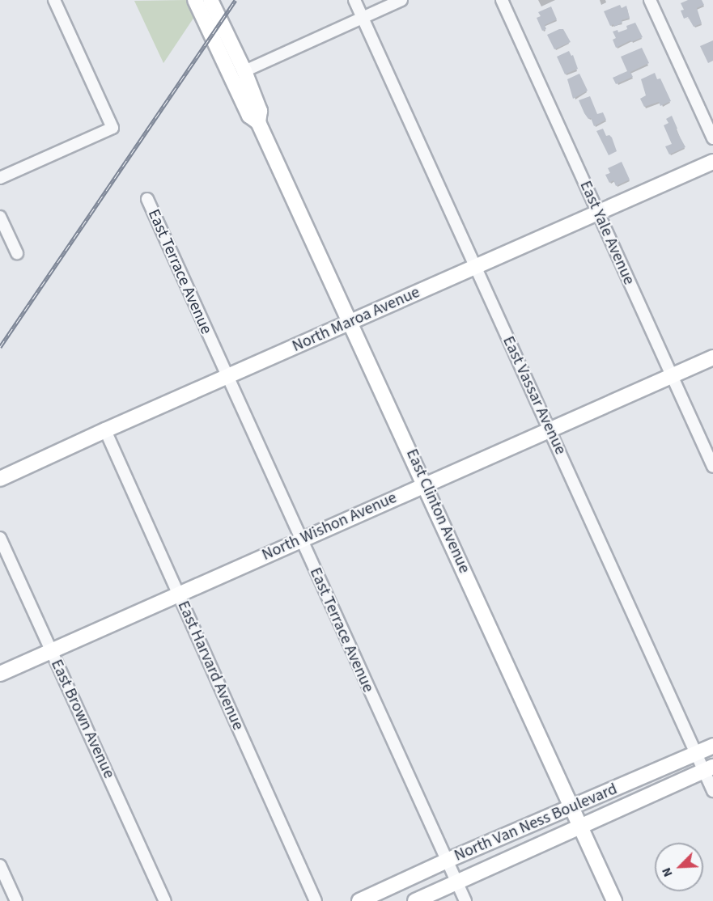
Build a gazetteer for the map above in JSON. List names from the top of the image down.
{
  "streets": {
    "main road": [
      "North Maroa Avenue",
      "East Clinton Avenue",
      "North Wishon Avenue",
      "North Van Ness Boulevard"
    ],
    "street": [
      "East Yale Avenue",
      "East Terrace Avenue",
      "East Vassar Avenue",
      "East Harvard Avenue",
      "East Brown Avenue"
    ]
  },
  "crossings": [
    ["East Yale Avenue", "North Maroa Avenue"],
    ["East Yale Avenue", "North Wishon Avenue"],
    ["East Terrace Avenue", "North Maroa Avenue"],
    ["East Terrace Avenue", "North Wishon Avenue"],
    ["East Terrace Avenue", "North Van Ness Boulevard"],
    ["North Maroa Avenue", "East Vassar Avenue"],
    ["North Maroa Avenue", "East Clinton Avenue"],
    ["North Maroa Avenue", "East Harvard Avenue"],
    ["East Vassar Avenue", "North Wishon Avenue"],
    ["East Vassar Avenue", "North Van Ness Boulevard"],
    ["East Clinton Avenue", "North Wishon Avenue"],
    ["East Clinton Avenue", "North Van Ness Boulevard"],
    ["North Wishon Avenue", "East Harvard Avenue"],
    ["North Wishon Avenue", "East Brown Avenue"]
  ],
  "north": "bottom left"
}
